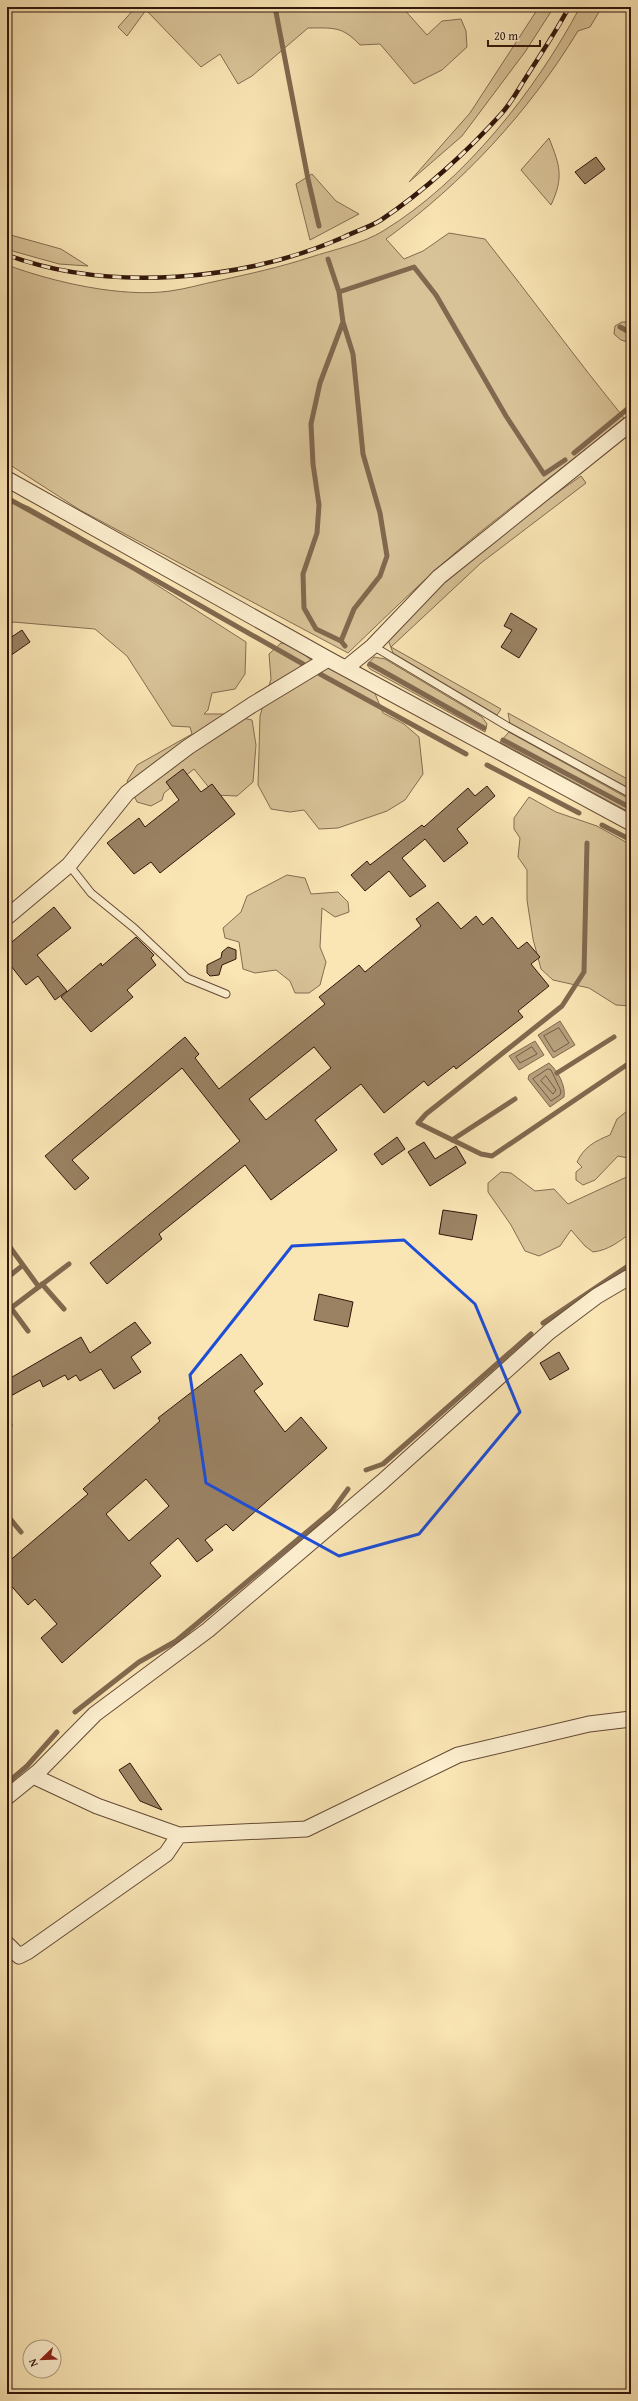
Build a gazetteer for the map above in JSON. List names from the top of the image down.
{
  "scale_bar": "20 m",
  "north": "bottom left"
}
